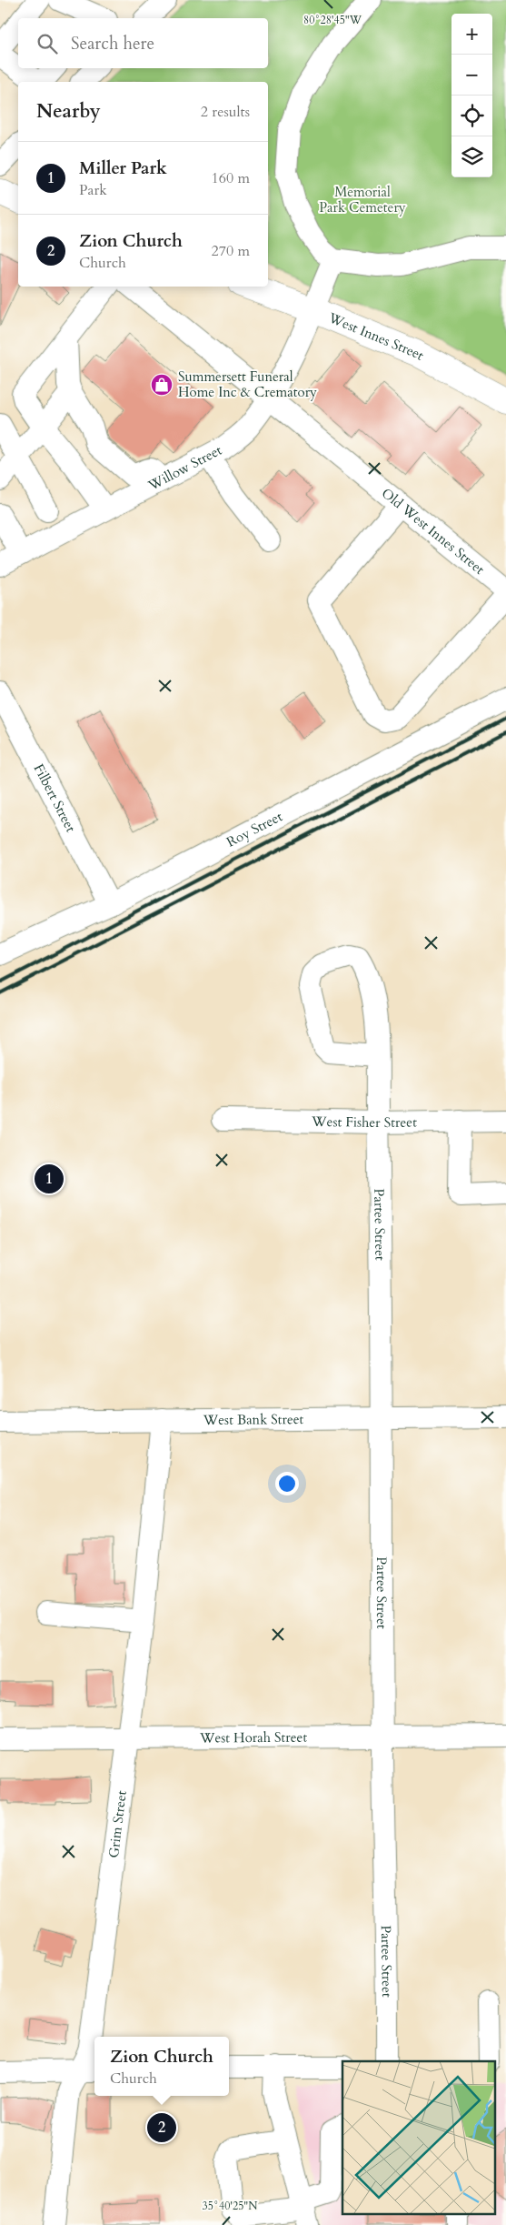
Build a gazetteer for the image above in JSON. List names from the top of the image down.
{
  "streets": {
    "main road": ["West Innes Street"],
    "street": [
      "Willow Street",
      "Old West Innes Street",
      "Filbert Street",
      "Roy Street",
      "West Fisher Street",
      "Partee Street",
      "West Bank Street",
      "West Horah Street",
      "Grim Street"
    ]
  },
  "crossings": [
    ["West Innes Street", "Willow Street"],
    ["Willow Street", "Old West Innes Street"],
    ["Filbert Street", "Roy Street"],
    ["West Fisher Street", "Partee Street"],
    ["Partee Street", "West Bank Street"],
    ["Partee Street", "West Horah Street"],
    ["West Bank Street", "Grim Street"],
    ["West Horah Street", "Grim Street"]
  ],
  "parks": ["Memorial Park Cemetery"],
  "places": {
    "shop": ["Summersett Funeral Home Inc & Crematory"]
  },
  "page": {
    "map_buttons": ["+", "−"],
    "search": "Search here",
    "heading": ["Nearby", "2 results"],
    "list": [
      {
        "mark": "1",
        "name": "Miller Park",
        "note": "Park",
        "value": "160 m"
      },
      {
        "mark": "2",
        "name": "Zion Church",
        "note": "Church",
        "value": "270 m"
      }
    ],
    "pins": ["1", "2"],
    "popup": ["Zion Church", "Church"]
  },
  "coordinates": ["80°28'45\"W", "35°40'25\"N"]
}
